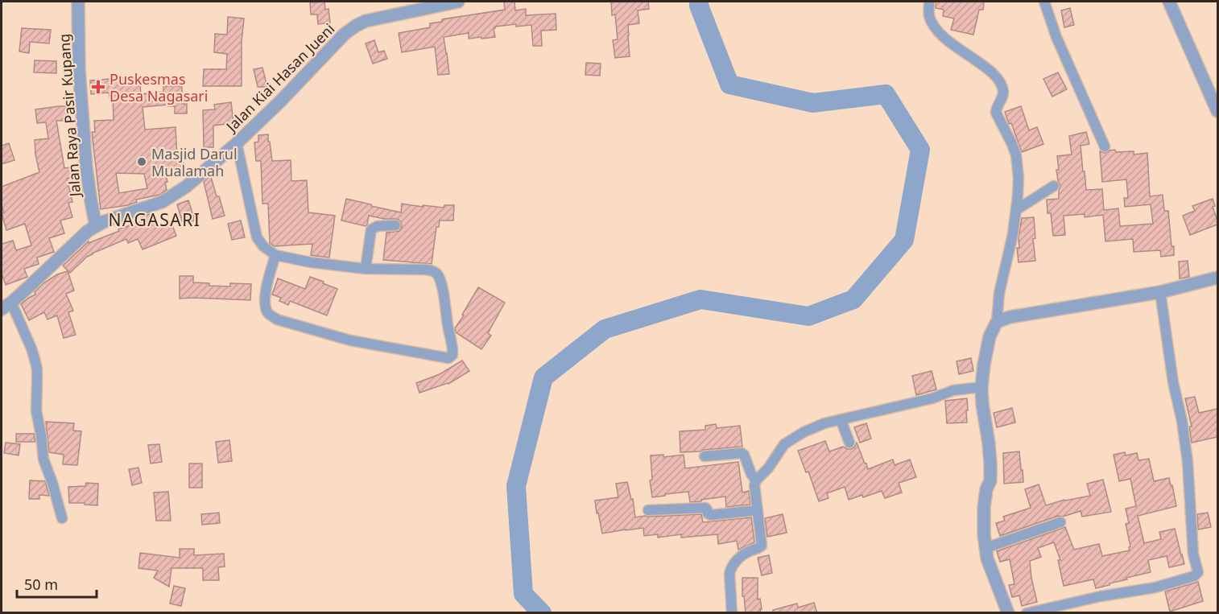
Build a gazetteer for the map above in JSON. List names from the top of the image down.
{
  "streets": {
    "street": ["Jalan Kiai Hasan Jueni", "Jalan Raya Pasir Kupang"]
  },
  "crossings": [
    ["Jalan Kiai Hasan Jueni", "Jalan Raya Pasir Kupang"]
  ],
  "districts": ["NAGASARI"],
  "places": {
    "health": ["Puskesmas Desa Nagasari"],
    "other": ["Masjid Darul Mualamah"]
  },
  "scale_bar": "50 m"
}
